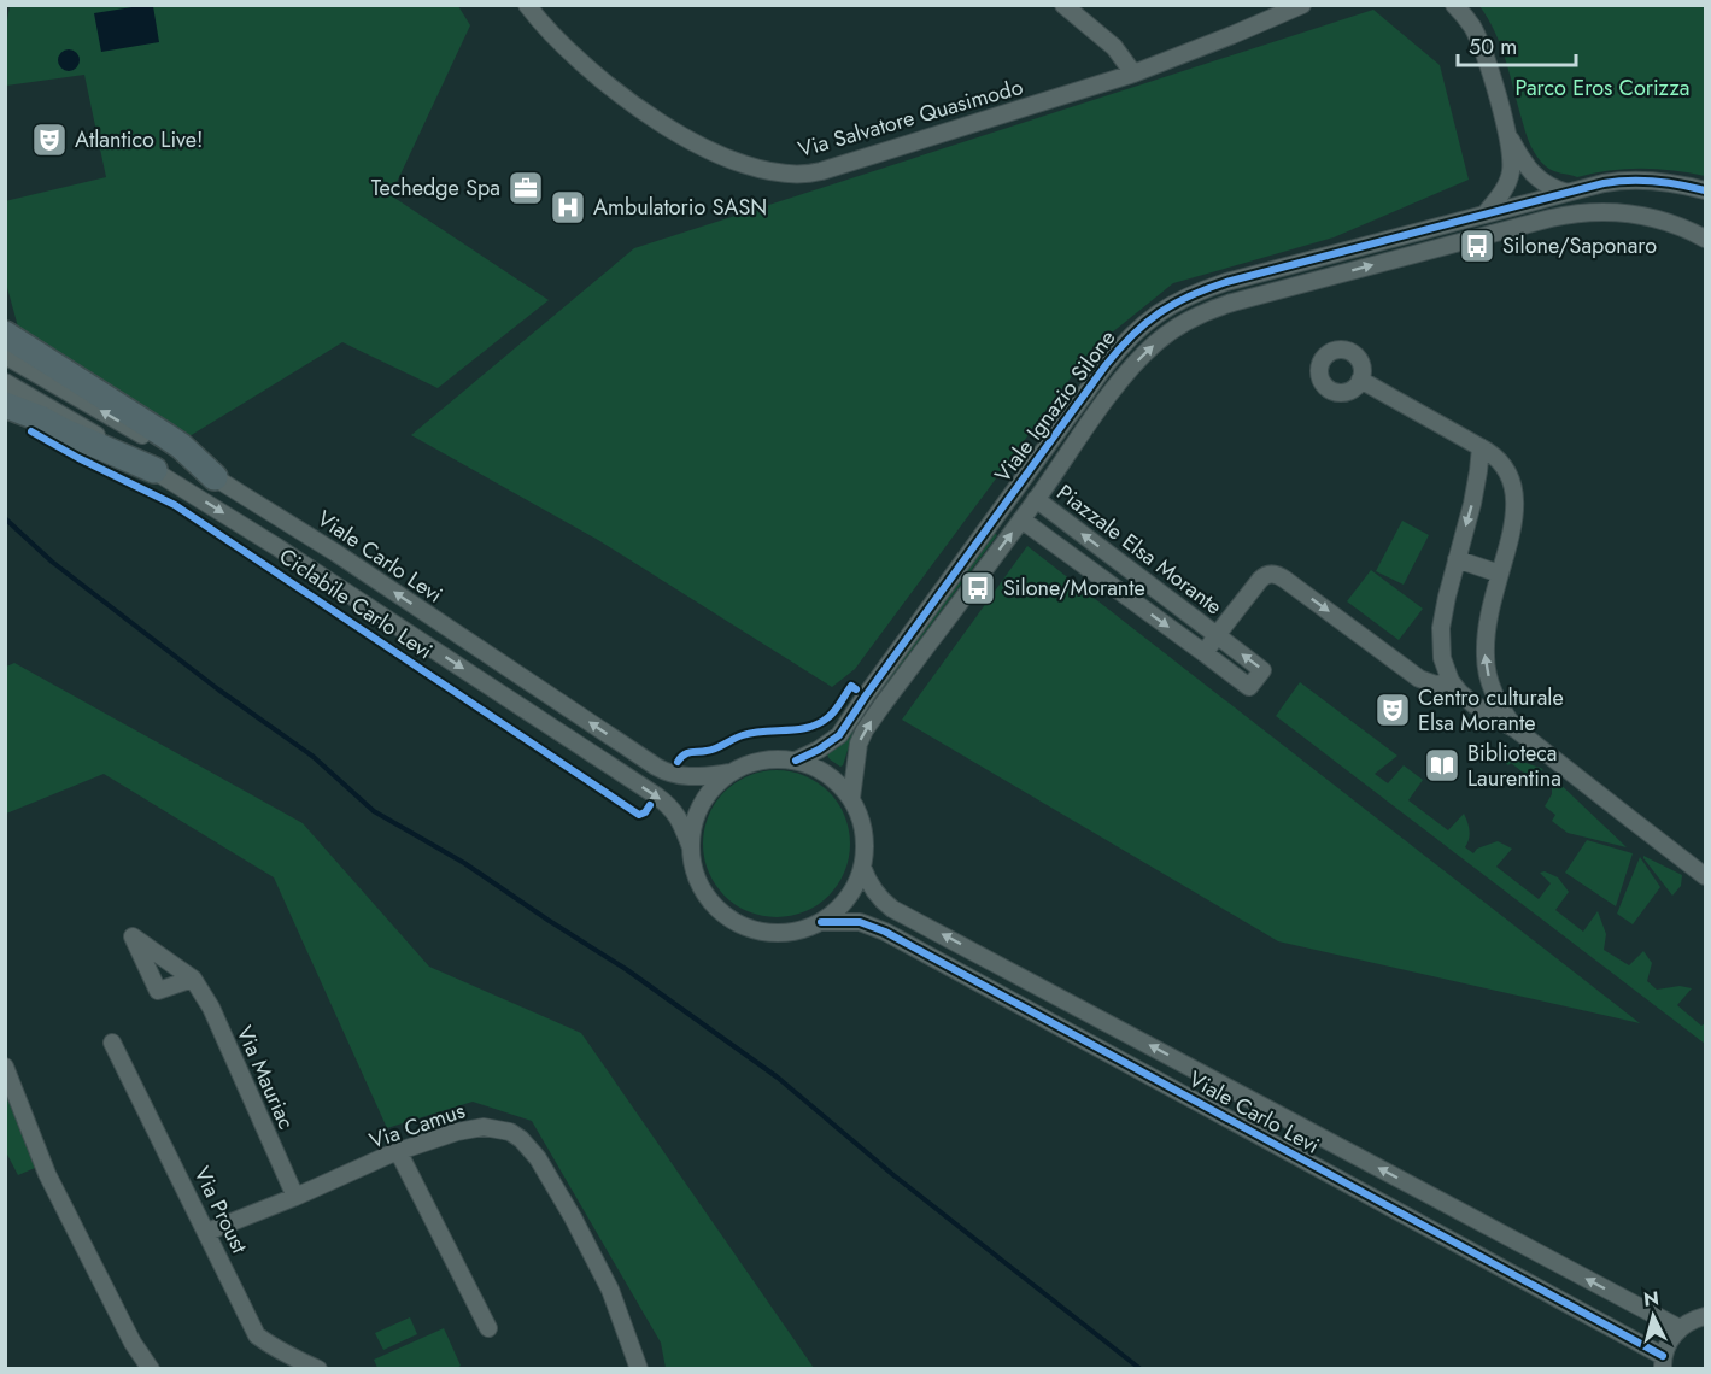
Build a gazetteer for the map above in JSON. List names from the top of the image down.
{
  "streets": {
    "street": [
      "Via Salvatore Quasimodo",
      "Viale Ignazio Silone",
      "Piazzale Elsa Morante",
      "Viale Carlo Levi",
      "Via Mauriac",
      "Via Camus",
      "Via Proust"
    ],
    "cycle path": ["Ciclabile Carlo Levi"]
  },
  "crossings": [
    ["Viale Ignazio Silone", "Piazzale Elsa Morante"],
    ["Viale Ignazio Silone", "Viale Carlo Levi"],
    ["Via Mauriac", "Via Camus"],
    ["Via Camus", "Via Proust"]
  ],
  "parks": ["Parco Eros Corizza"],
  "places": {
    "theatre": ["Atlantico Live!", "Centro culturale Elsa Morante"],
    "office": ["Techedge Spa"],
    "hospital": ["Ambulatorio SASN"],
    "bus stop": ["Silone/Saponaro", "Silone/Morante"],
    "library": ["Biblioteca Laurentina"]
  },
  "scale_bar": "50 m",
  "north": "top"
}
